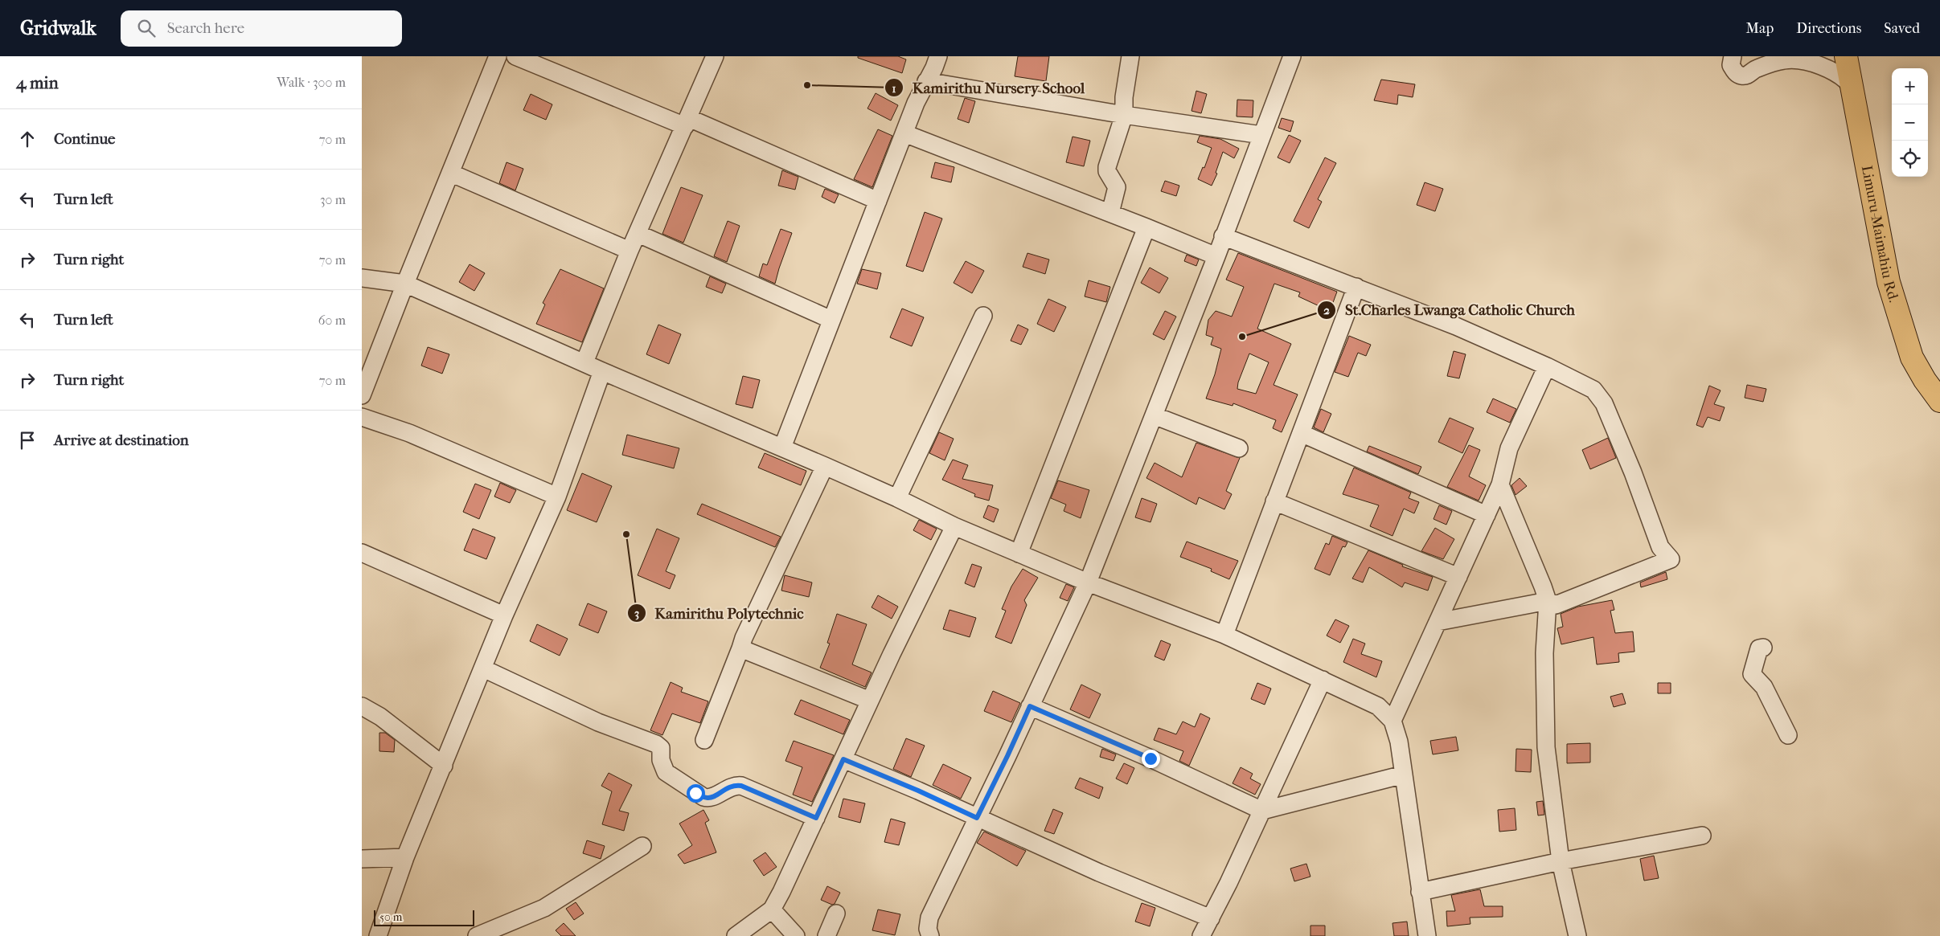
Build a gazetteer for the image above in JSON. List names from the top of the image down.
{
  "streets": {
    "highway": ["Limuru-Maimahiu Rd."]
  },
  "places": ["Kamirithu Nursery School", "St.Charles Lwanga Catholic Church", "Kamirithu Polytechnic"],
  "scale_bar": "50 m",
  "page": {
    "header": "Gridwalk",
    "search": "Search here",
    "nav": ["Map", "Directions", "Saved"],
    "heading": ["4 min", "Walk · 300 m"],
    "map_buttons": ["+", "−"],
    "list": [
      ["Continue", "70 m"],
      ["Turn left", "30 m"],
      ["Turn right", "70 m"],
      ["Turn left", "60 m"],
      ["Turn right", "70 m"],
      "Arrive at destination"
    ],
    "scale": "50 m"
  }
}
